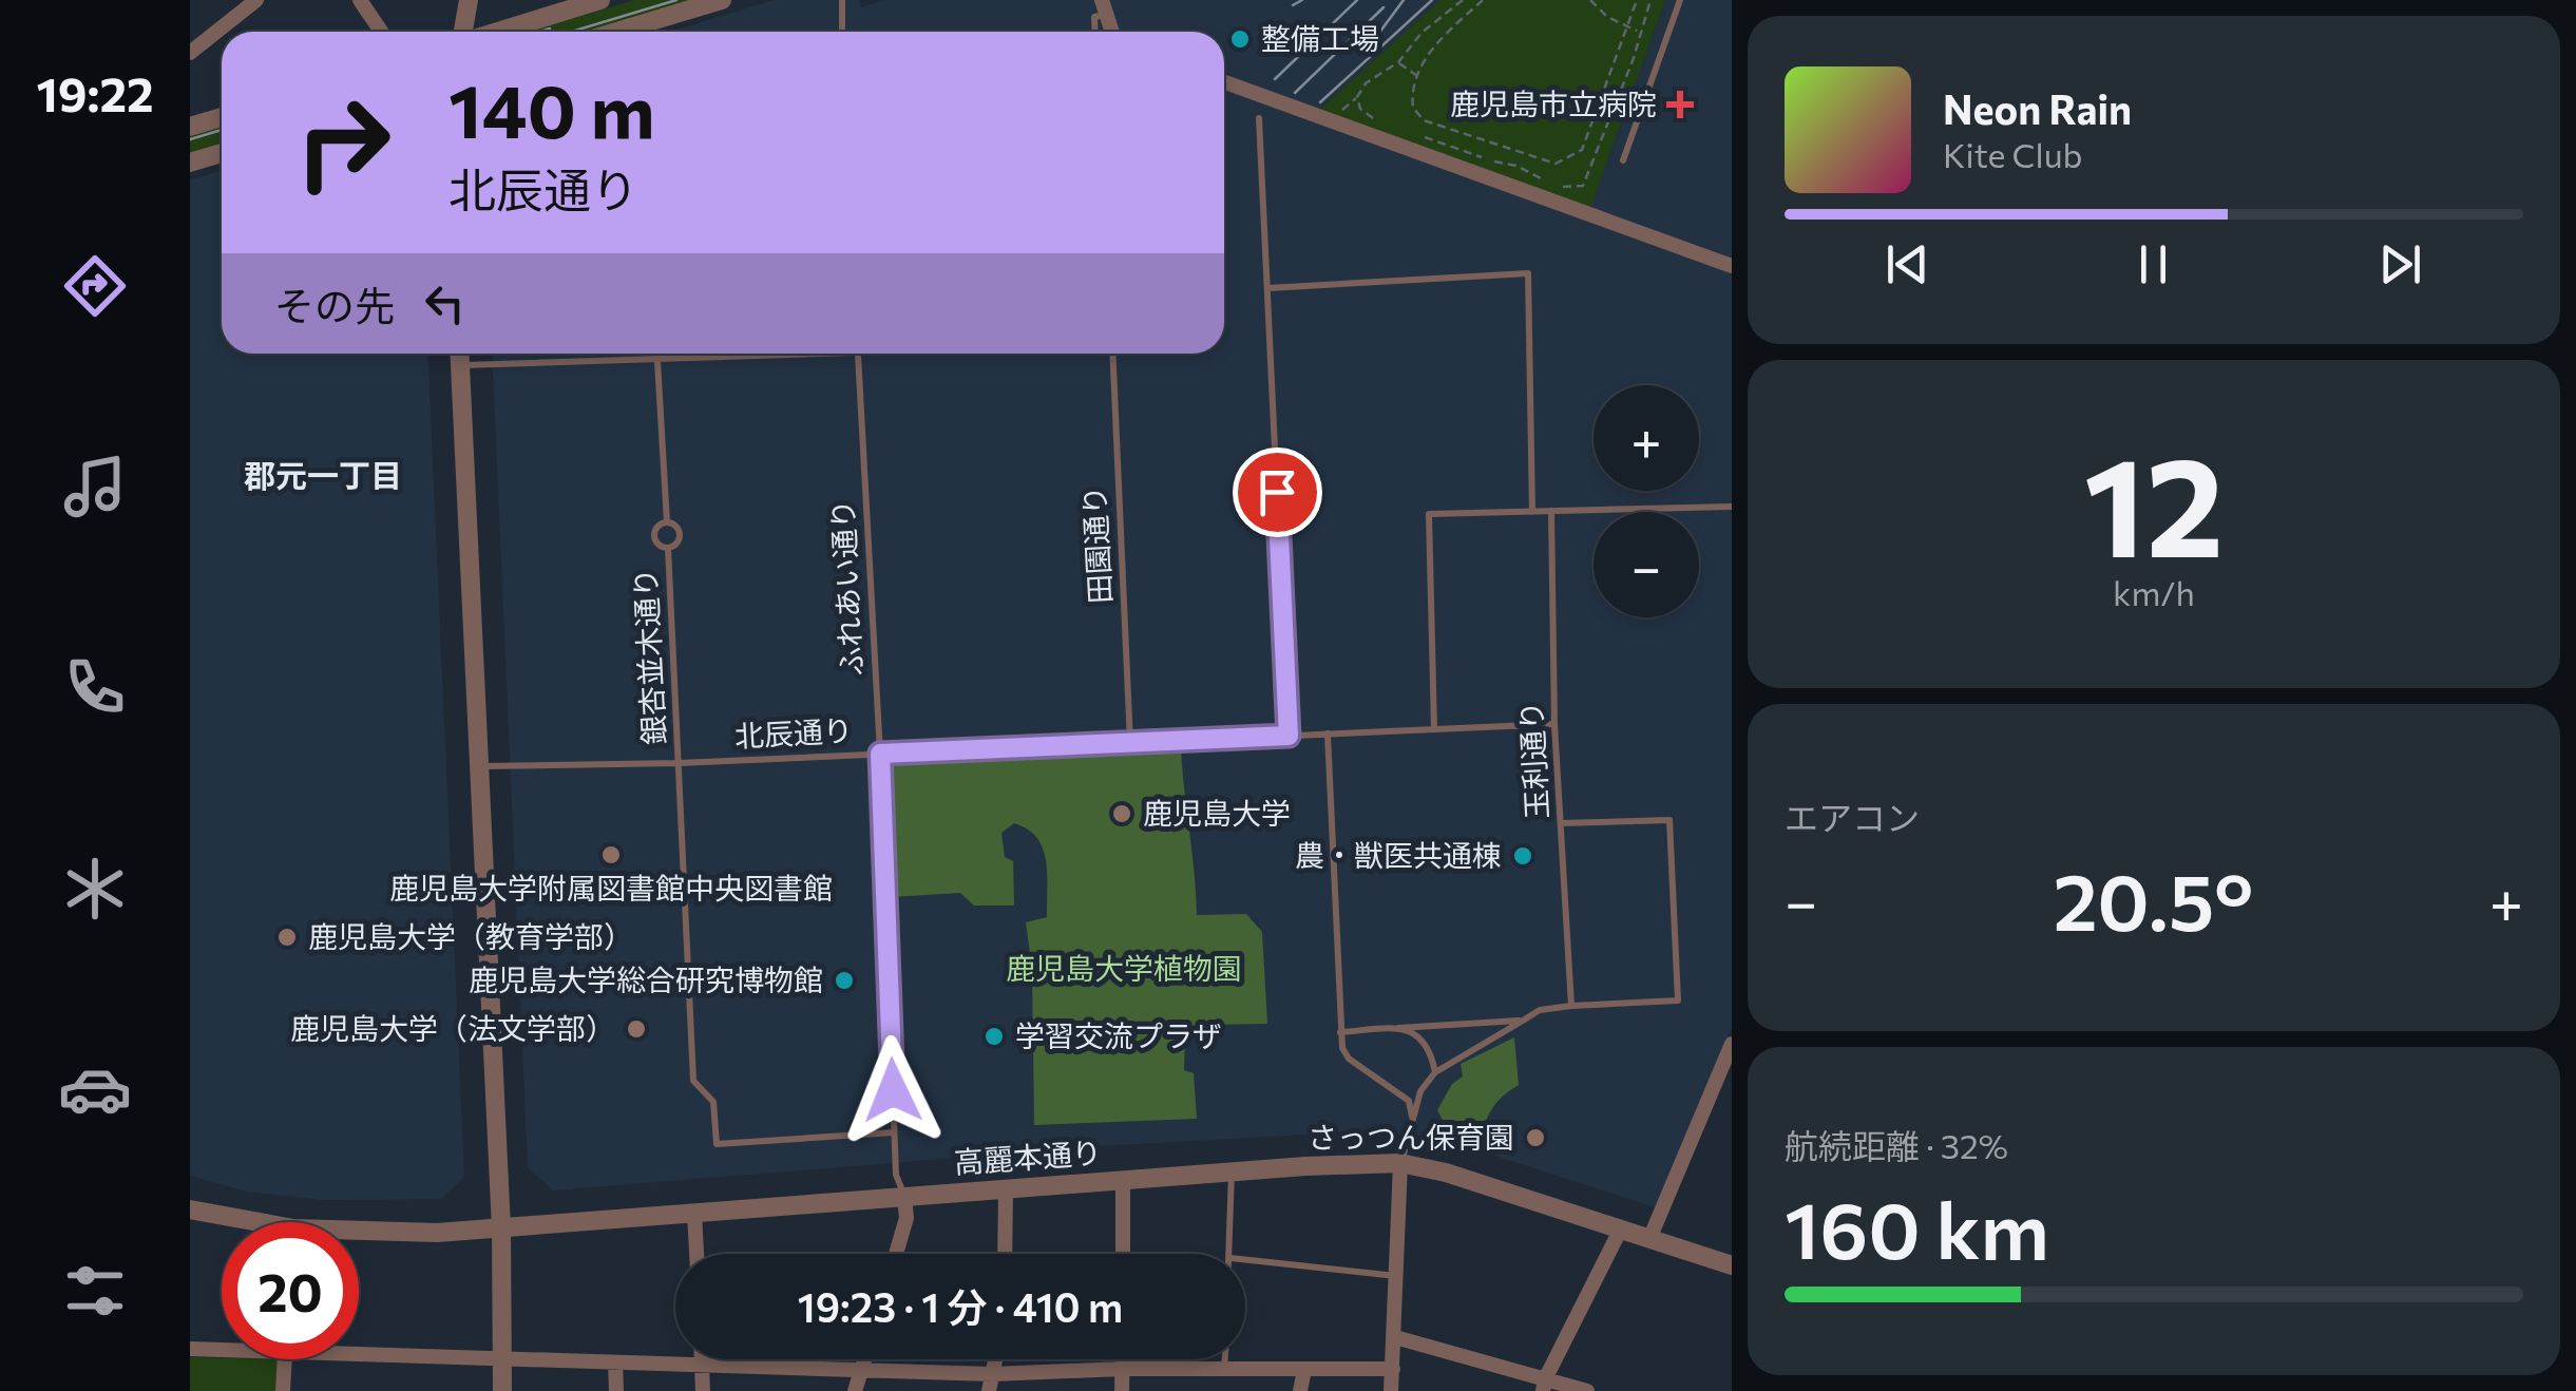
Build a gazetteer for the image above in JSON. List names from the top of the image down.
{
  "streets": {
    "street": ["高麗本通り"],
    "lane": [
      "田園通り",
      "ふれあい通り",
      "銀杏並木通り",
      "北辰通り",
      "玉利通り"
    ]
  },
  "crossings": [
    ["田園通り", "北辰通り"],
    ["ふれあい通り", "銀杏並木通り"],
    ["ふれあい通り", "北辰通り"],
    ["ふれあい通り", "高麗本通り"],
    ["銀杏並木通り", "北辰通り"],
    ["北辰通り", "玉利通り"]
  ],
  "districts": ["郡元一丁目"],
  "parks": ["鹿児島大学植物園"],
  "places": {
    "other": [
      "整備工場",
      "鹿児島大学",
      "鹿児島大学附属図書館中央図書館",
      "農・獣医共通棟",
      "鹿児島大学（教育学部）",
      "鹿児島大学総合研究博物館",
      "鹿児島大学（法文学部）",
      "学習交流プラザ",
      "さっつん保育園"
    ],
    "health": ["鹿児島市立病院"]
  },
  "page": {
    "tabs": "19:22",
    "turn": ["140 m", "北辰通り"],
    "song": ["Neon Rain", "Kite Club"],
    "then": "その先",
    "tile": [
      ["12", "km/h"],
      "エアコン",
      ["航続距離 · 32%", "160 km"]
    ],
    "map_buttons": ["+", "−"],
    "heat": ["−", "20.5°", "+"],
    "limit": "20",
    "trip": "19:23 · 1 分 · 410 m"
  }
}
